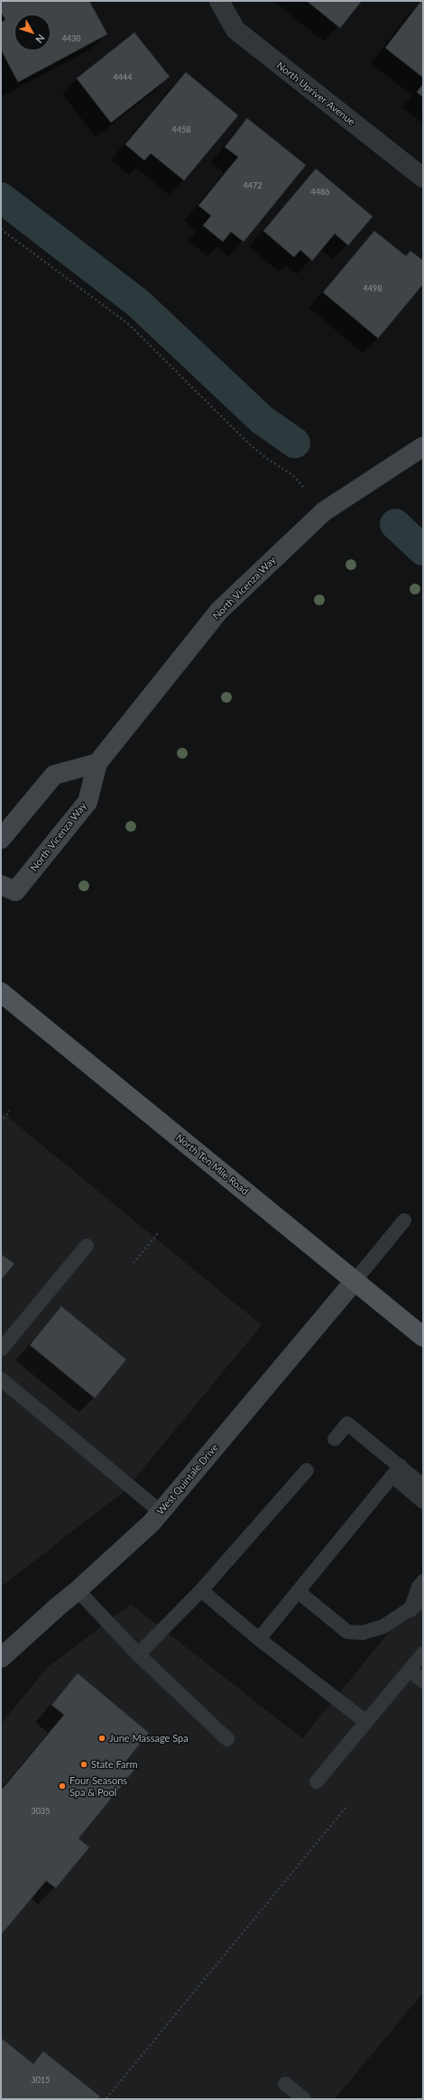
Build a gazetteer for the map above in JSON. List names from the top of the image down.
{
  "streets": {
    "main road": ["North Ten Mile Road"],
    "street": ["North Upriver Avenue", "North Vicenza Way", "West Quintale Drive"]
  },
  "crossings": [
    ["North Ten Mile Road", "West Quintale Drive"]
  ],
  "places": ["June Massage Spa", "State Farm", "Four Seasons Spa & Pool"],
  "house_numbers": [
    "4430",
    "4444",
    "4458",
    "4472",
    "4486",
    "4498",
    "3035",
    "3015"
  ],
  "north": "bottom right"
}
